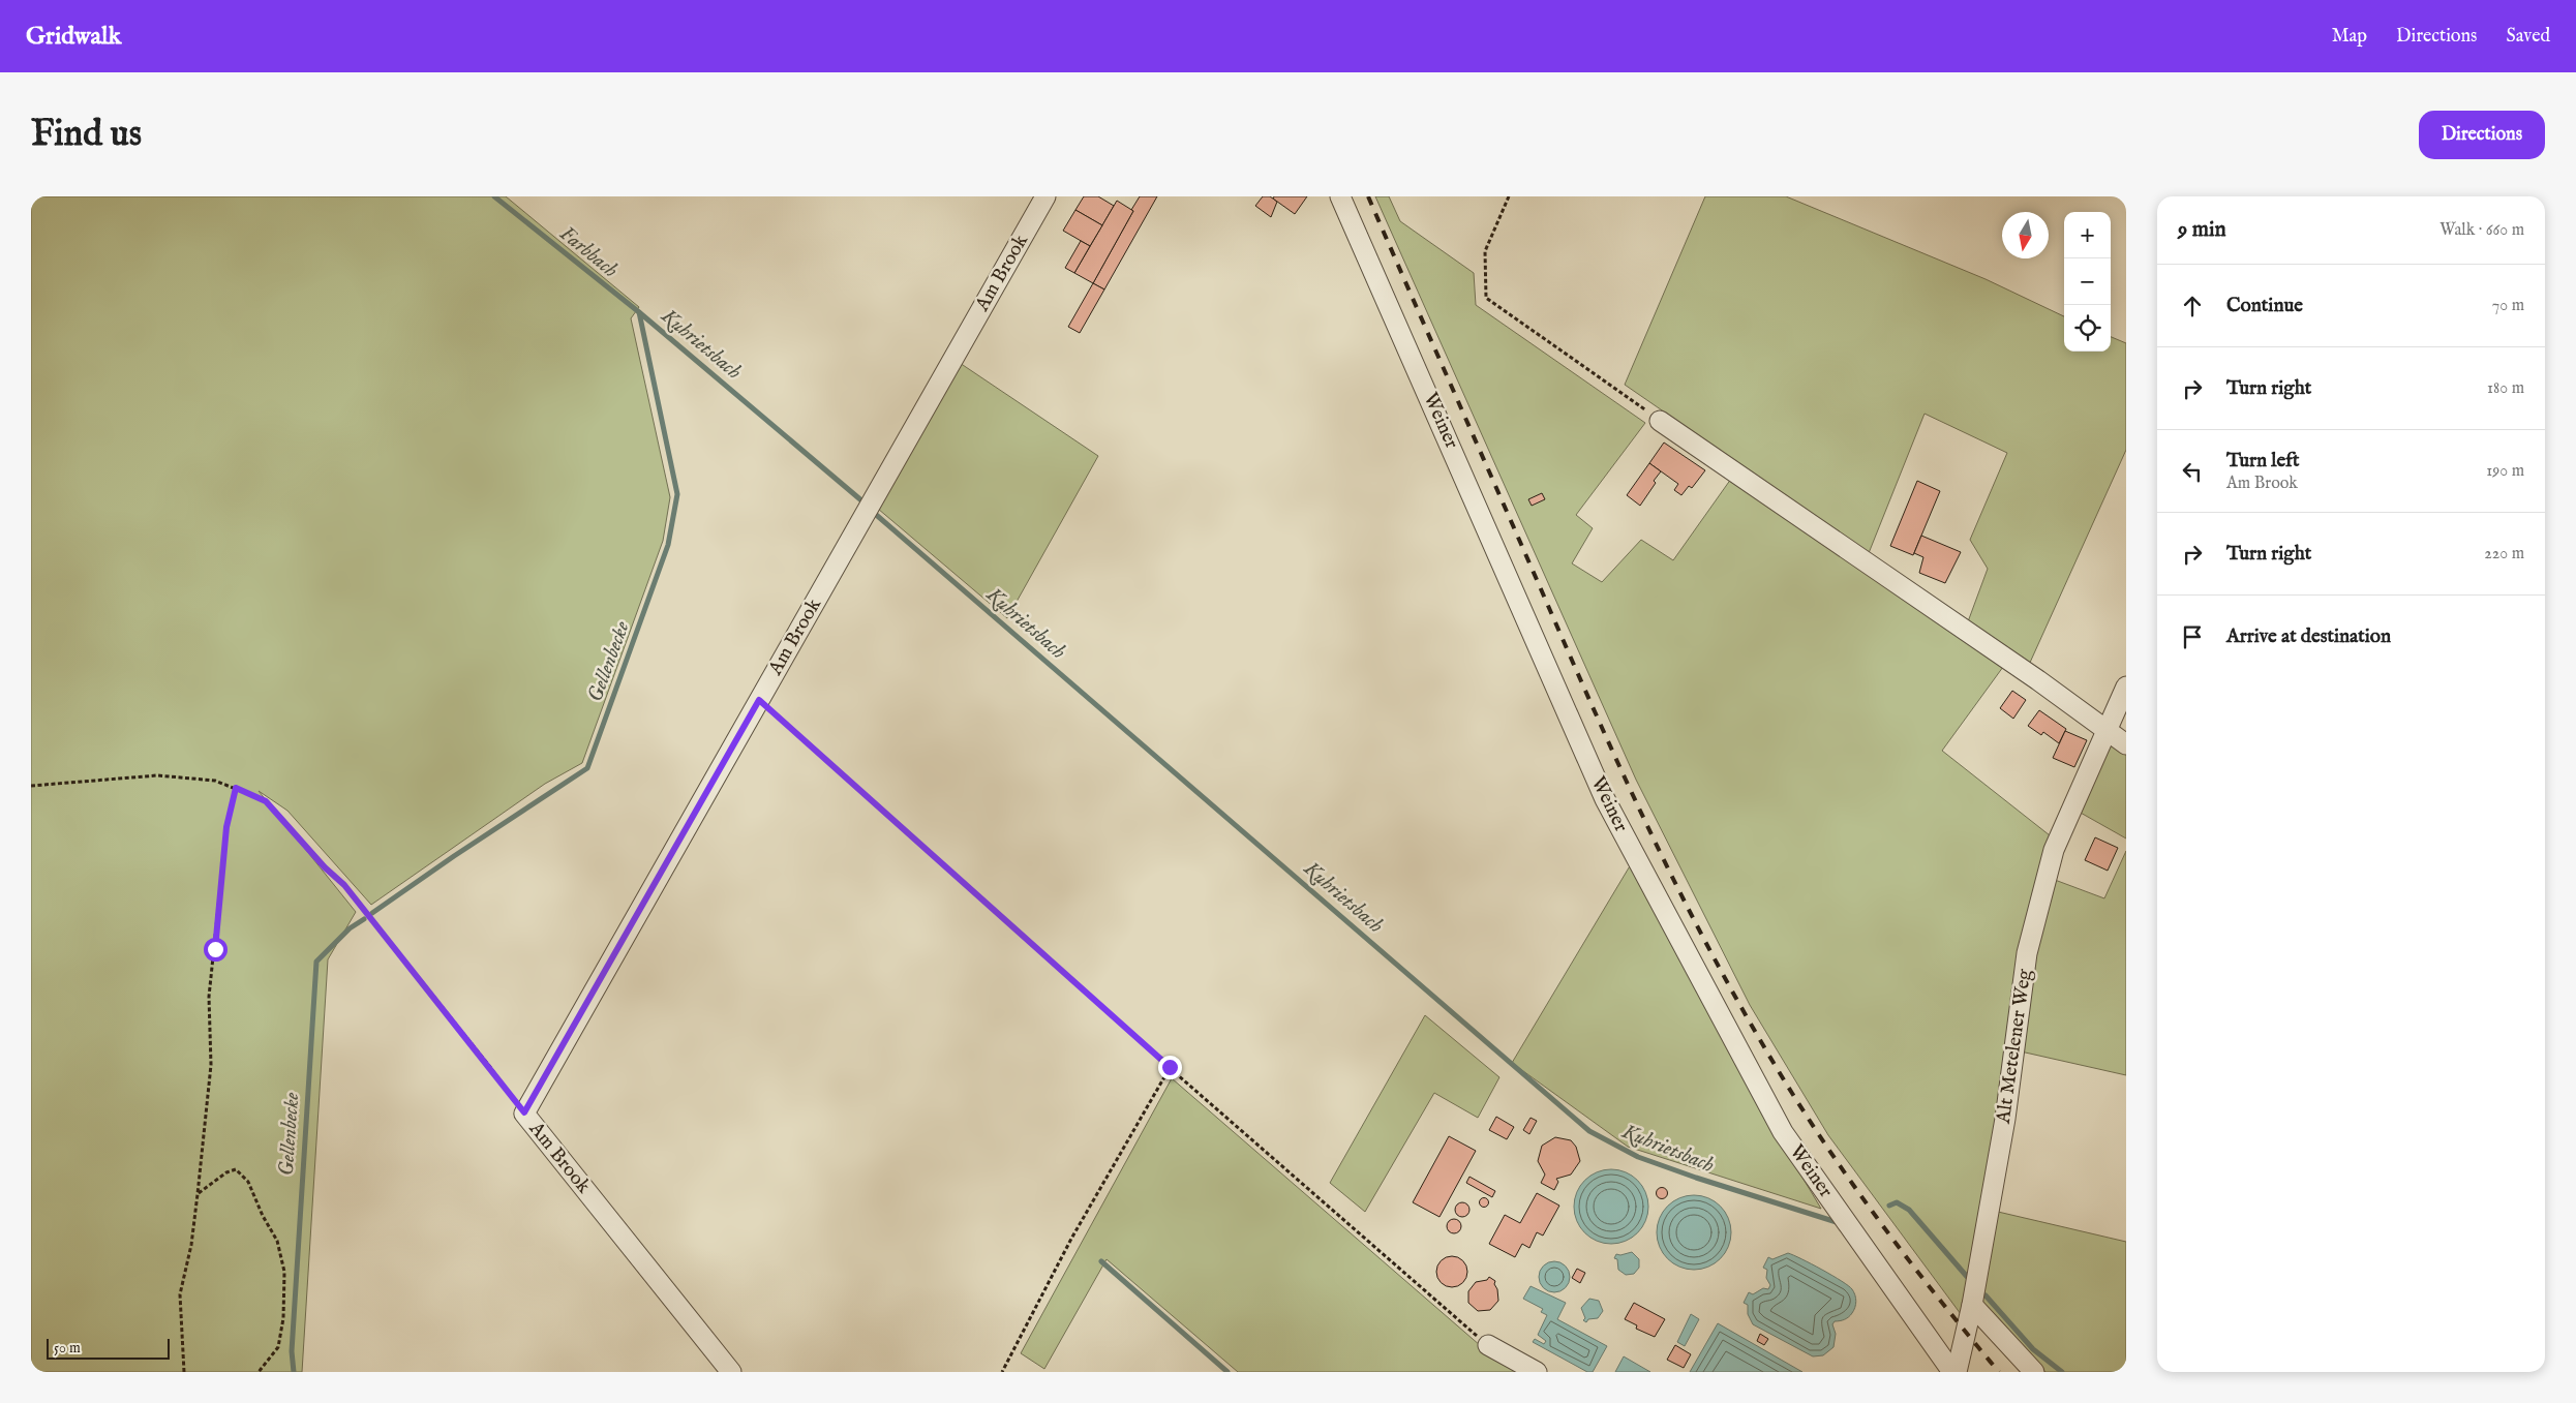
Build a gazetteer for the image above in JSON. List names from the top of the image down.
{
  "streets": {
    "street": ["Am Brook", "Weiner", "Alt Metelener Weg"]
  },
  "water": ["Farbbach", "Kuhrietsbach", "Gellenbecke"],
  "scale_bar": "50 m",
  "north": "bottom",
  "page": {
    "header": "Gridwalk",
    "nav": ["Map", "Directions", "Saved"],
    "buttons": "Directions",
    "title": "Find us",
    "heading": ["9 min", "Walk · 660 m"],
    "map_buttons": ["+", "−"],
    "list": [
      ["Continue", "70 m"],
      ["Turn right", "180 m"],
      ["Turn left", "Am Brook", "190 m"],
      ["Turn right", "220 m"],
      "Arrive at destination"
    ],
    "scale": "50 m"
  }
}
